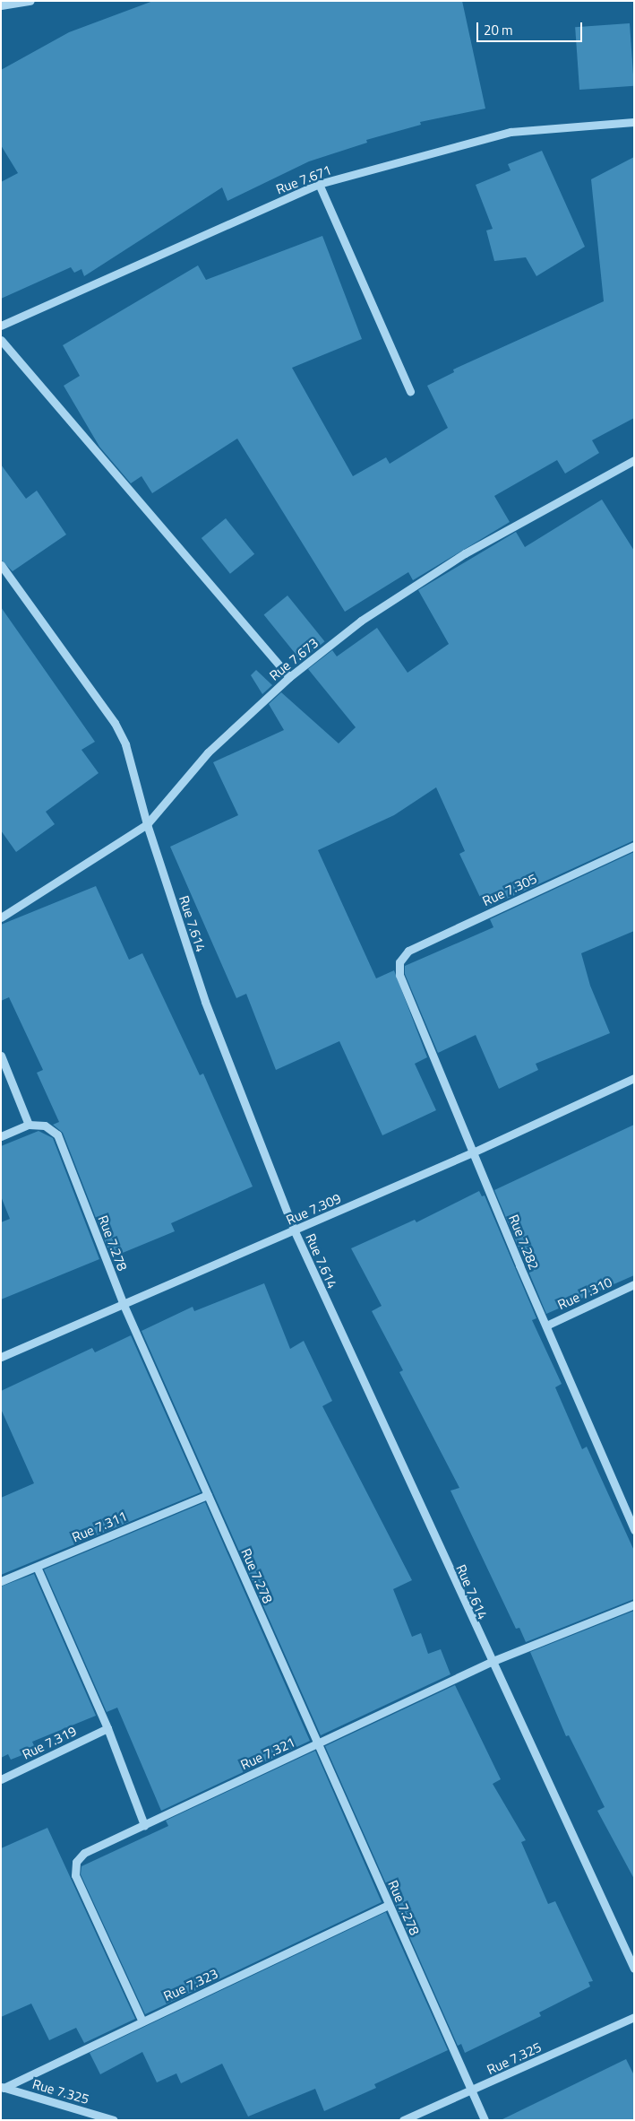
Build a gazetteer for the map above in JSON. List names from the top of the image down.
{
  "streets": {
    "street": [
      "Rue 7.671",
      "Rue 7.673",
      "Rue 7.305",
      "Rue 7.614",
      "Rue 7.309",
      "Rue 7.282",
      "Rue 7.278",
      "Rue 7.310",
      "Rue 7.311",
      "Rue 7.319",
      "Rue 7.321",
      "Rue 7.323",
      "Rue 7.325"
    ]
  },
  "crossings": [
    ["Rue 7.673", "Rue 7.614"],
    ["Rue 7.305", "Rue 7.282"],
    ["Rue 7.614", "Rue 7.309"],
    ["Rue 7.614", "Rue 7.321"],
    ["Rue 7.309", "Rue 7.282"],
    ["Rue 7.309", "Rue 7.278"],
    ["Rue 7.282", "Rue 7.310"],
    ["Rue 7.278", "Rue 7.311"],
    ["Rue 7.278", "Rue 7.321"],
    ["Rue 7.278", "Rue 7.323"],
    ["Rue 7.278", "Rue 7.325"],
    ["Rue 7.321", "Rue 7.323"],
    ["Rue 7.323", "Rue 7.325"]
  ],
  "scale_bar": "20 m"
}
